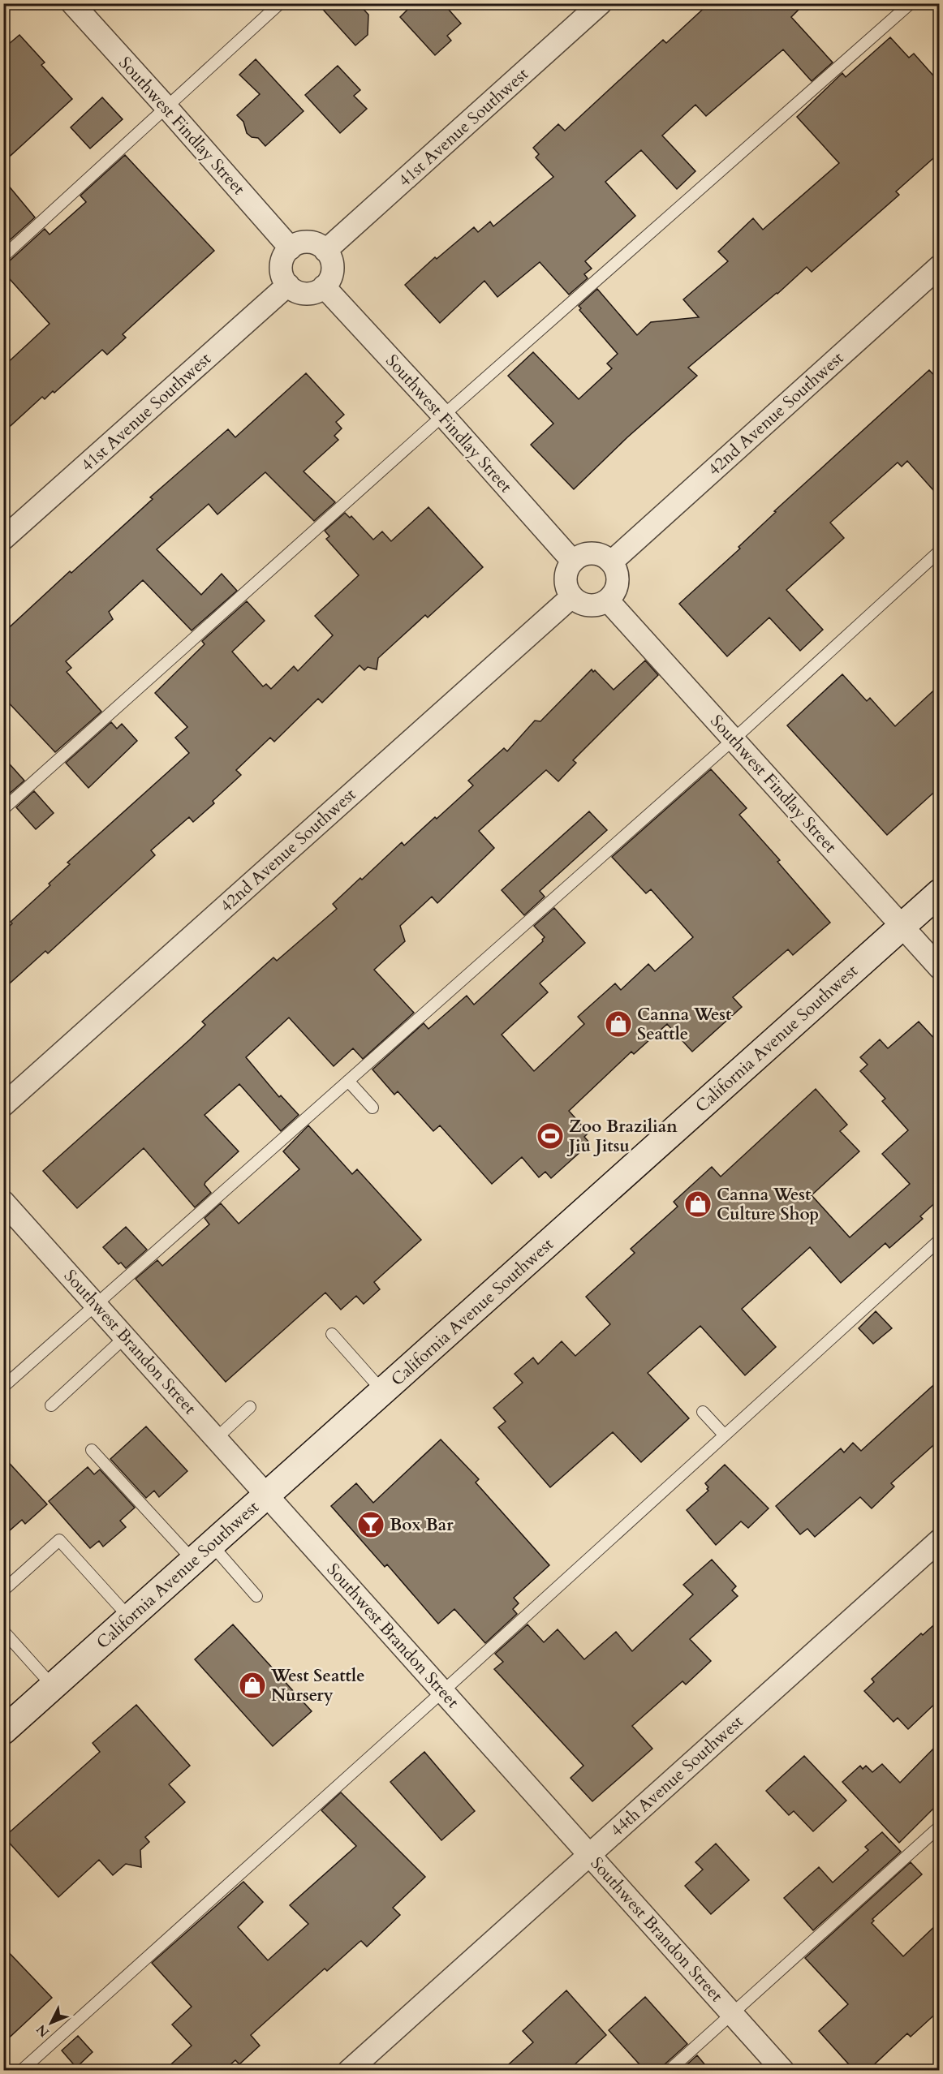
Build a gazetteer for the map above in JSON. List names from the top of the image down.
{
  "streets": {
    "main road": ["California Avenue Southwest"],
    "street": [
      "Southwest Findlay Street",
      "41st Avenue Southwest",
      "42nd Avenue Southwest",
      "Southwest Brandon Street",
      "44th Avenue Southwest"
    ]
  },
  "crossings": [
    ["Southwest Findlay Street", "41st Avenue Southwest"],
    ["Southwest Findlay Street", "42nd Avenue Southwest"],
    ["Southwest Findlay Street", "California Avenue Southwest"],
    ["California Avenue Southwest", "Southwest Brandon Street"],
    ["Southwest Brandon Street", "44th Avenue Southwest"]
  ],
  "places": {
    "shop": ["Canna West Seattle", "Canna West Culture Shop", "West Seattle Nursery"],
    "sports": ["Zoo Brazilian Jiu Jitsu"],
    "bar": ["Box Bar"]
  },
  "north": "bottom left"
}
